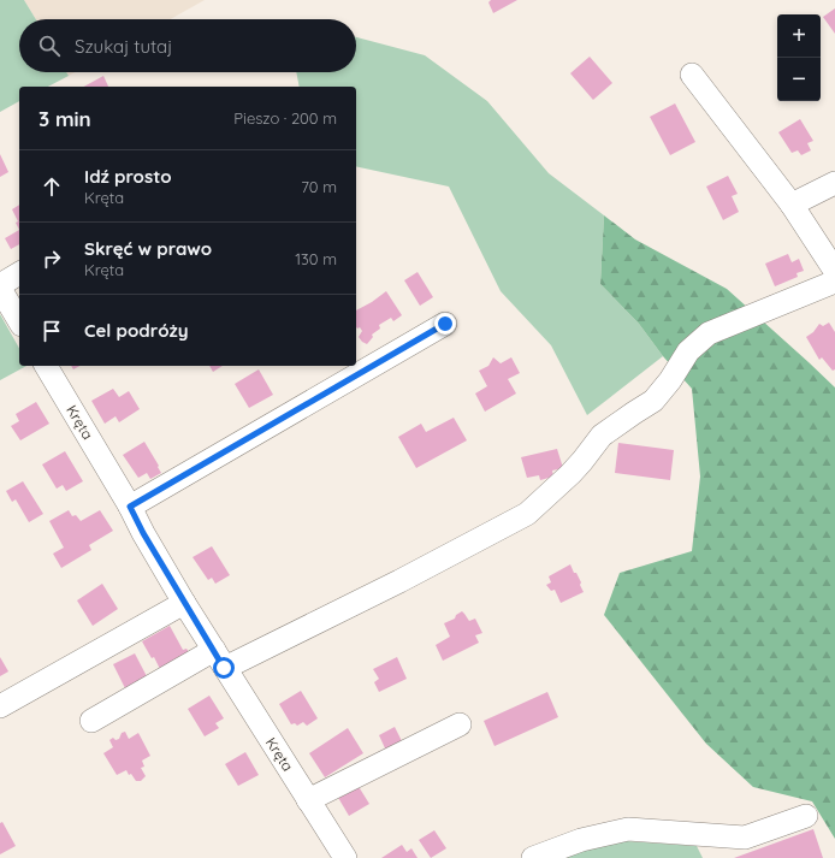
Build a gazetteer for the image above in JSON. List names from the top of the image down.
{
  "streets": {
    "street": ["Kręta"]
  },
  "page": {
    "map_buttons": ["+", "−"],
    "search": "Szukaj tutaj",
    "heading": ["3 min", "Pieszo · 200 m"],
    "list": [
      ["Idź prosto", "Kręta", "70 m"],
      ["Skręć w prawo", "Kręta", "130 m"],
      "Cel podróży"
    ]
  }
}
